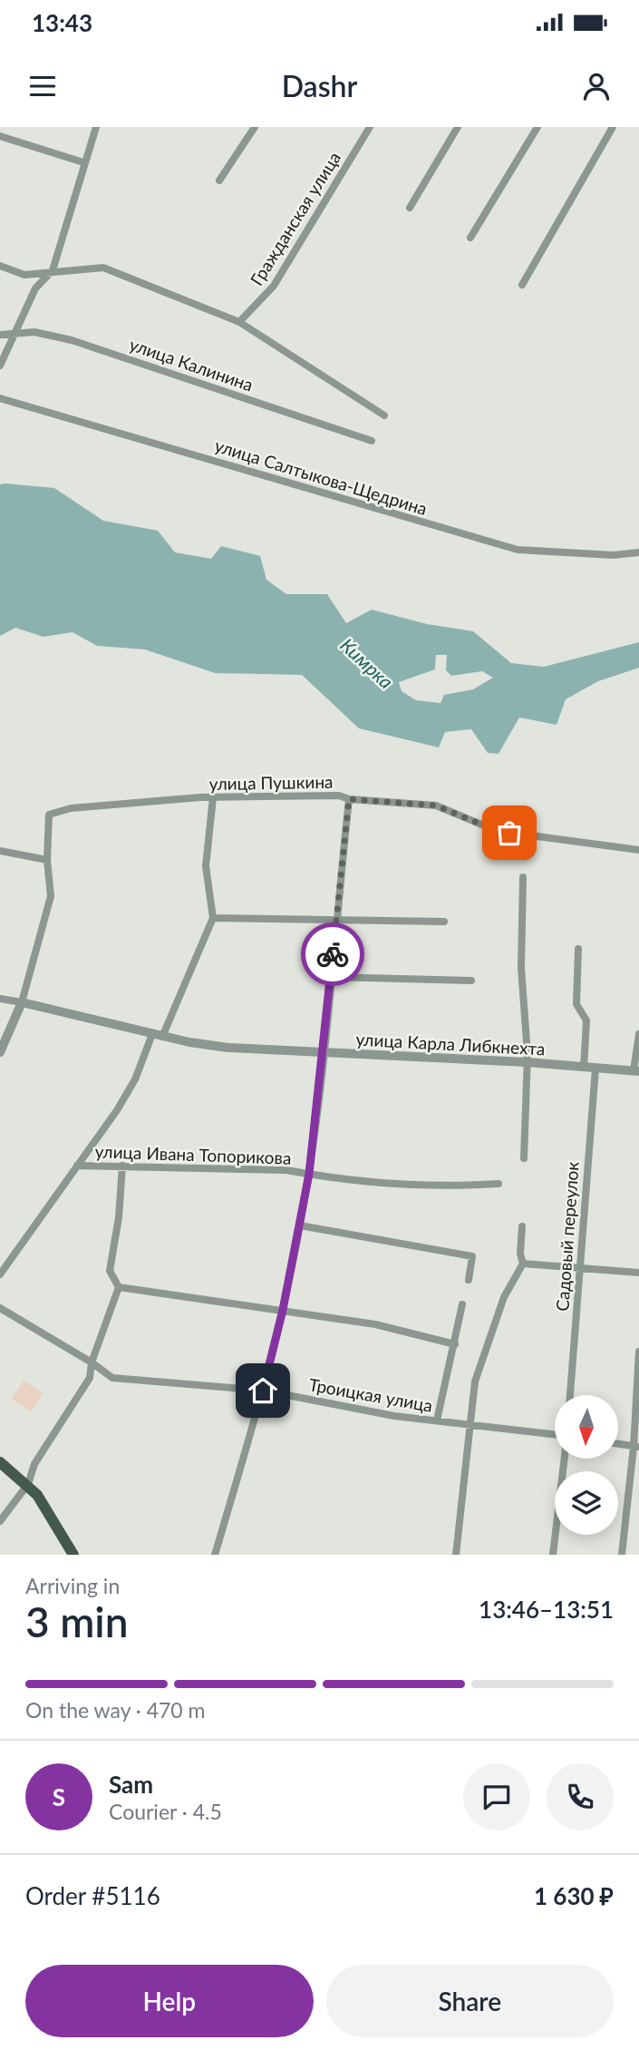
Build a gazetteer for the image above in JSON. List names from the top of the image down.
{
  "streets": {
    "street": [
      "Гражданская улица",
      "улица Калинина",
      "улица Салтыкова-Щедрина",
      "улица Пушкина",
      "улица Карла Либкнехта",
      "улица Ивана Топорикова",
      "Садовый переулок",
      "Троицкая улица"
    ]
  },
  "crossings": [
    ["улица Карла Либкнехта", "Садовый переулок"]
  ],
  "water": ["Кимрка"],
  "north": "bottom",
  "page": {
    "status": "13:43",
    "header": "Dashr",
    "heading": ["3 min", "Arriving in", "13:46–13:51"],
    "panel": [
      "Sam",
      "Courier · 4.5",
      "Order #5116",
      "1 630 ₽"
    ],
    "bar": "On the way · 470 m",
    "round": "S",
    "buttons": ["Help", "Share"]
  }
}
